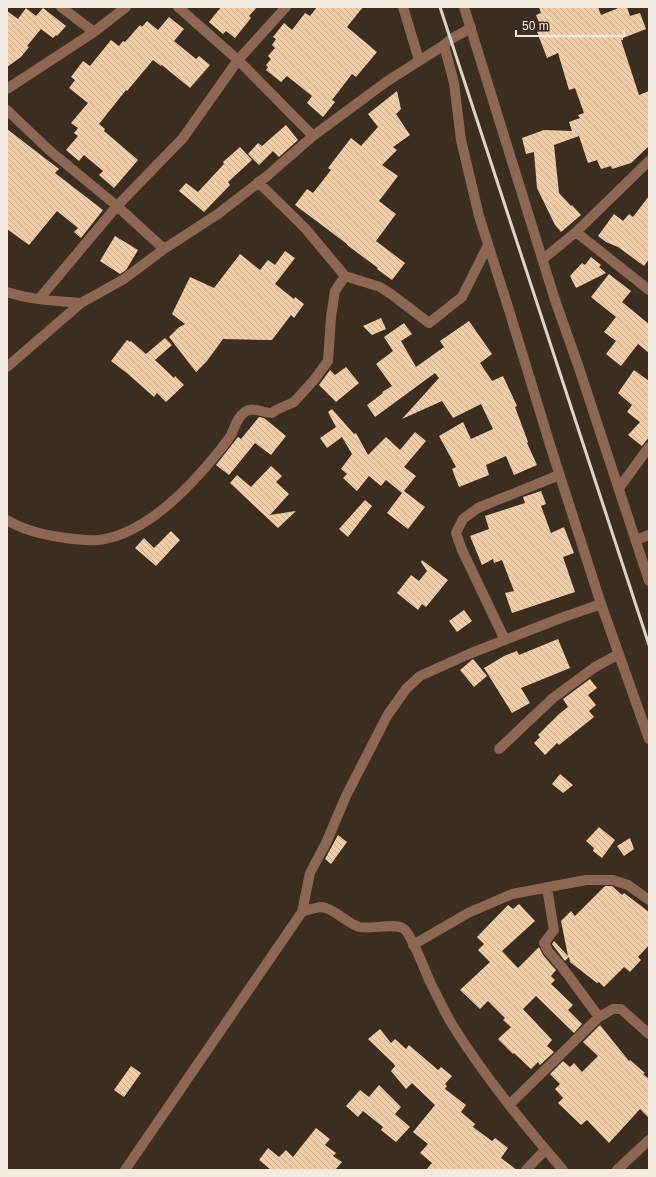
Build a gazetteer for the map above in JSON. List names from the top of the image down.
{
  "scale_bar": "50 m"
}
